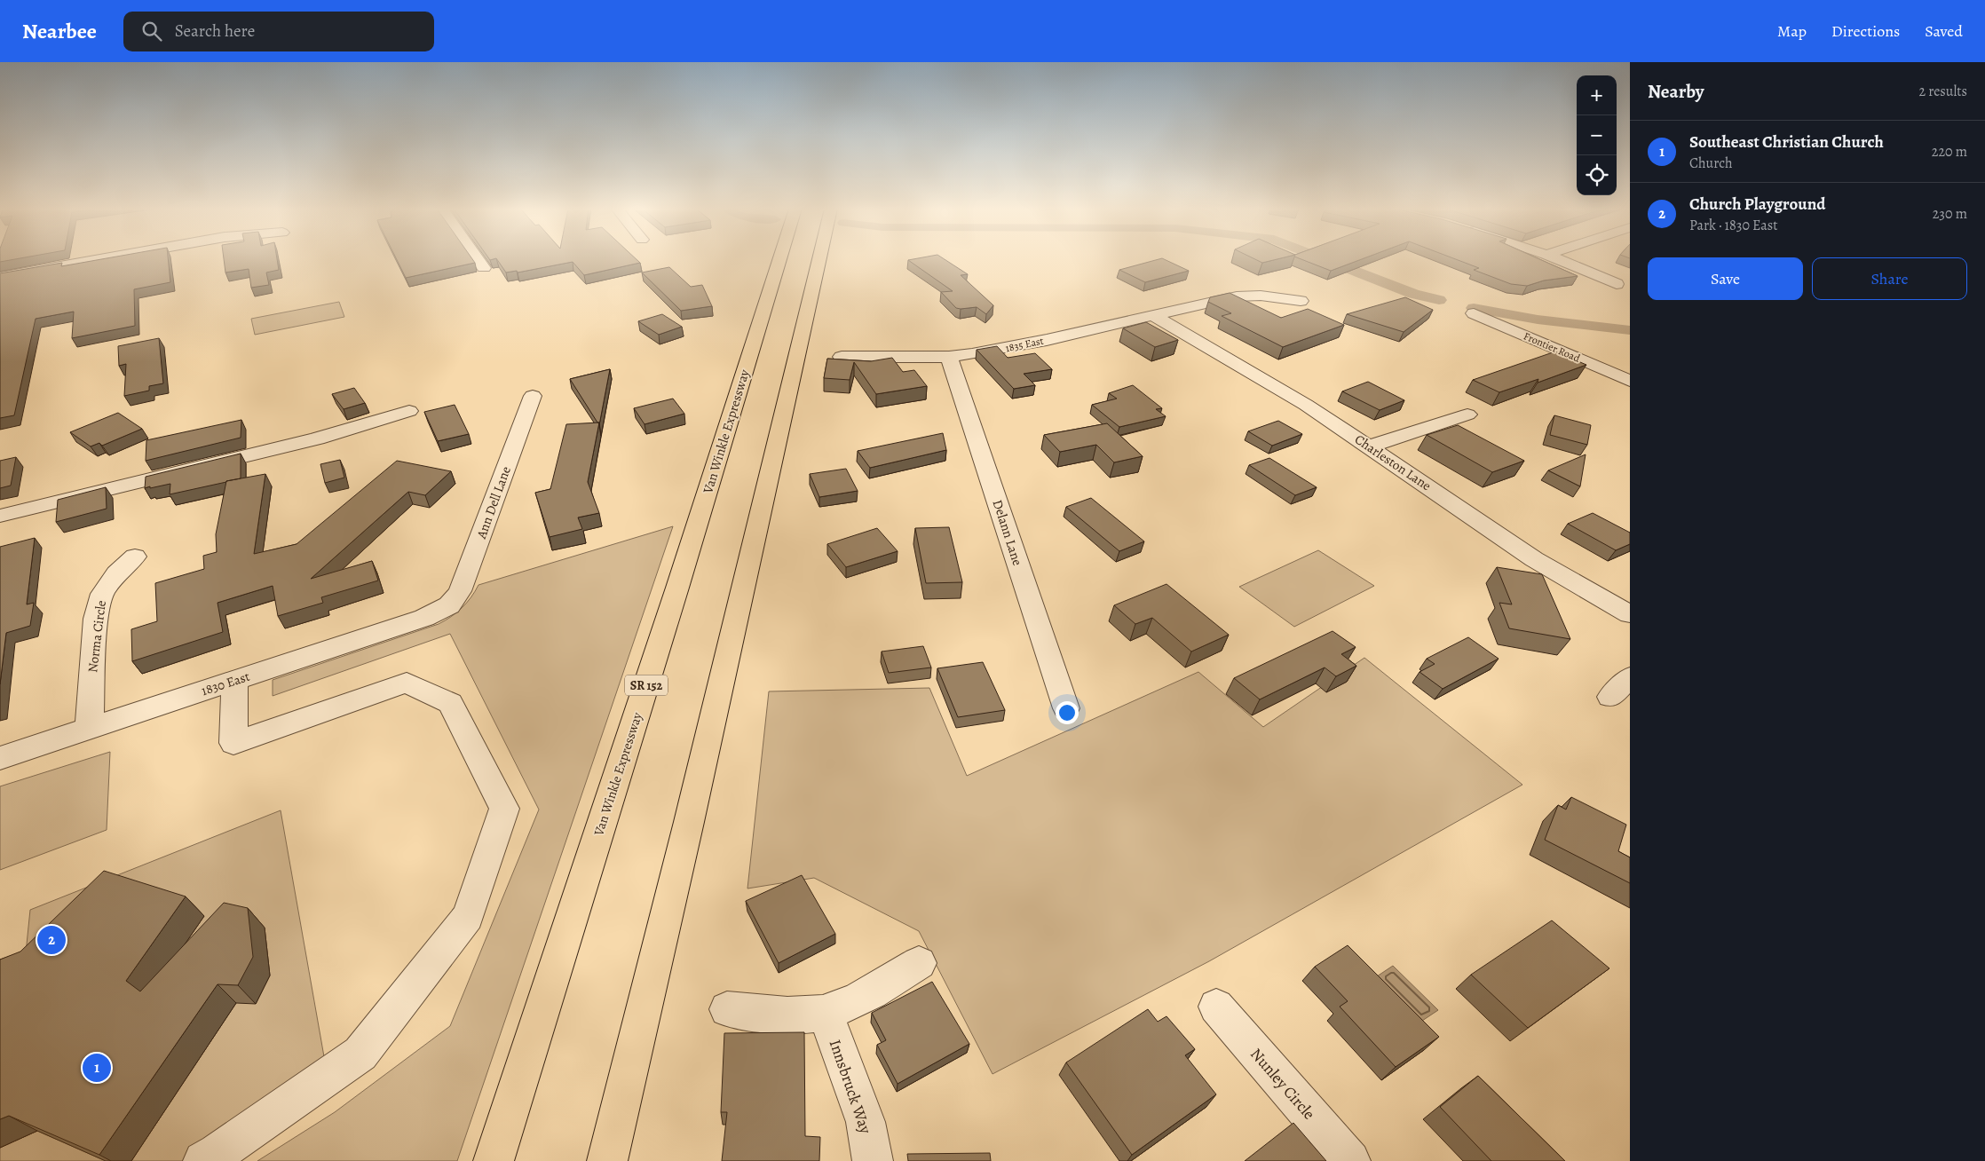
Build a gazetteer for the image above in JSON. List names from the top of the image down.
{
  "streets": {
    "main road": ["Van Winkle Expressway", "SR 152"],
    "street": [
      "1835 East",
      "Frontier Road",
      "Charleston Lane",
      "Ann Dell Lane",
      "Delann Lane",
      "Norma Circle",
      "1830 East",
      "Nunley Circle",
      "Innsbruck Way"
    ]
  },
  "crossings": [
    ["1835 East", "Charleston Lane"],
    ["1835 East", "Delann Lane"],
    ["Ann Dell Lane", "1830 East"],
    ["Norma Circle", "1830 East"]
  ],
  "page": {
    "header": "Nearbee",
    "search": "Search here",
    "nav": ["Map", "Directions", "Saved"],
    "heading": ["Nearby", "2 results"],
    "map_buttons": ["+", "−"],
    "list": [
      {
        "mark": "1",
        "name": "Southeast Christian Church",
        "note": "Church",
        "value": "220 m"
      },
      {
        "mark": "2",
        "name": "Church Playground",
        "note": "Park · 1830 East",
        "value": "230 m"
      }
    ],
    "buttons": ["Save", "Share"],
    "pins": ["2", "1"]
  }
}
